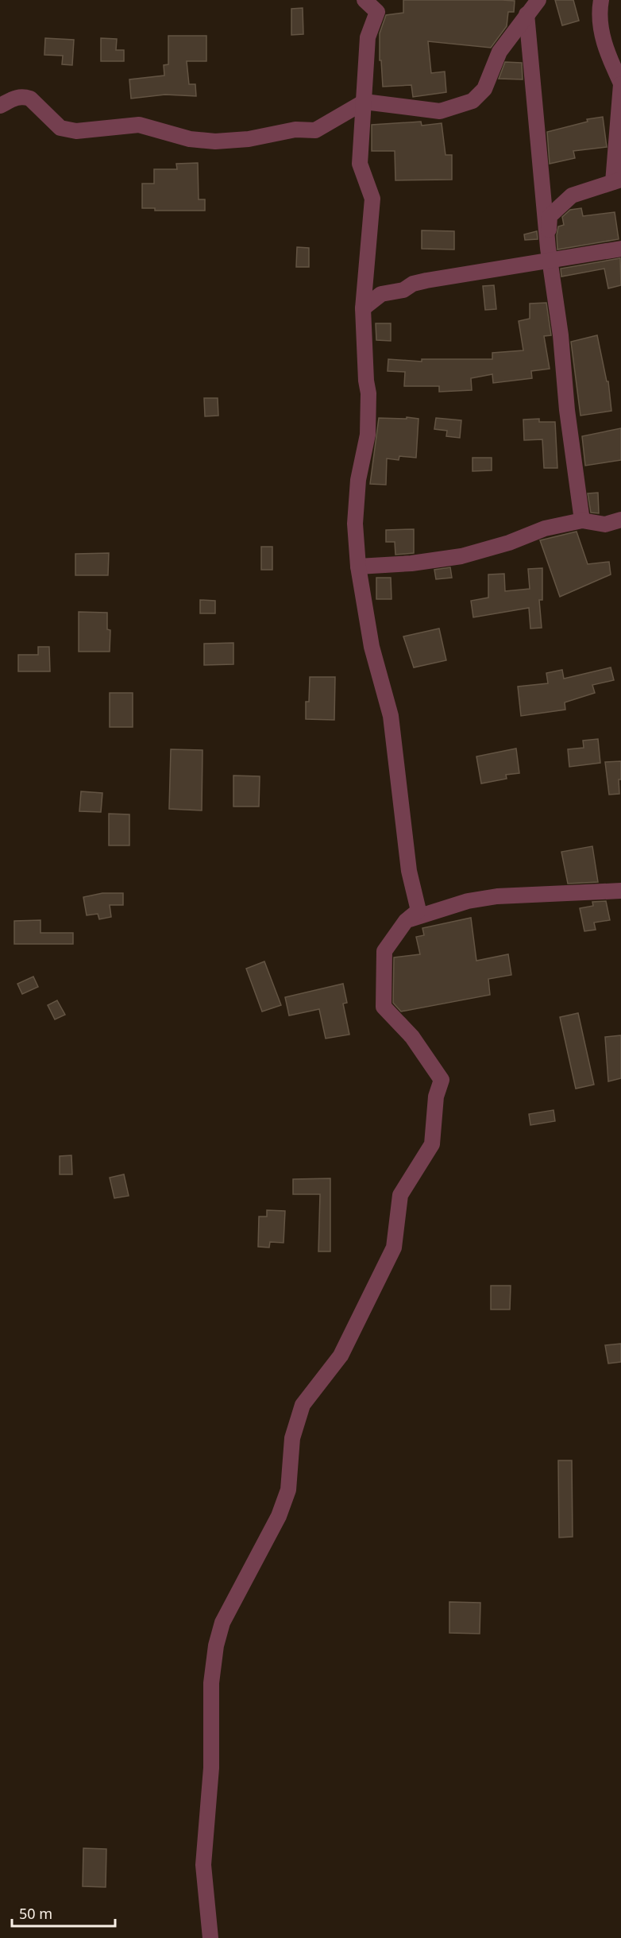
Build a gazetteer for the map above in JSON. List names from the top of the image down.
{
  "scale_bar": "50 m"
}
